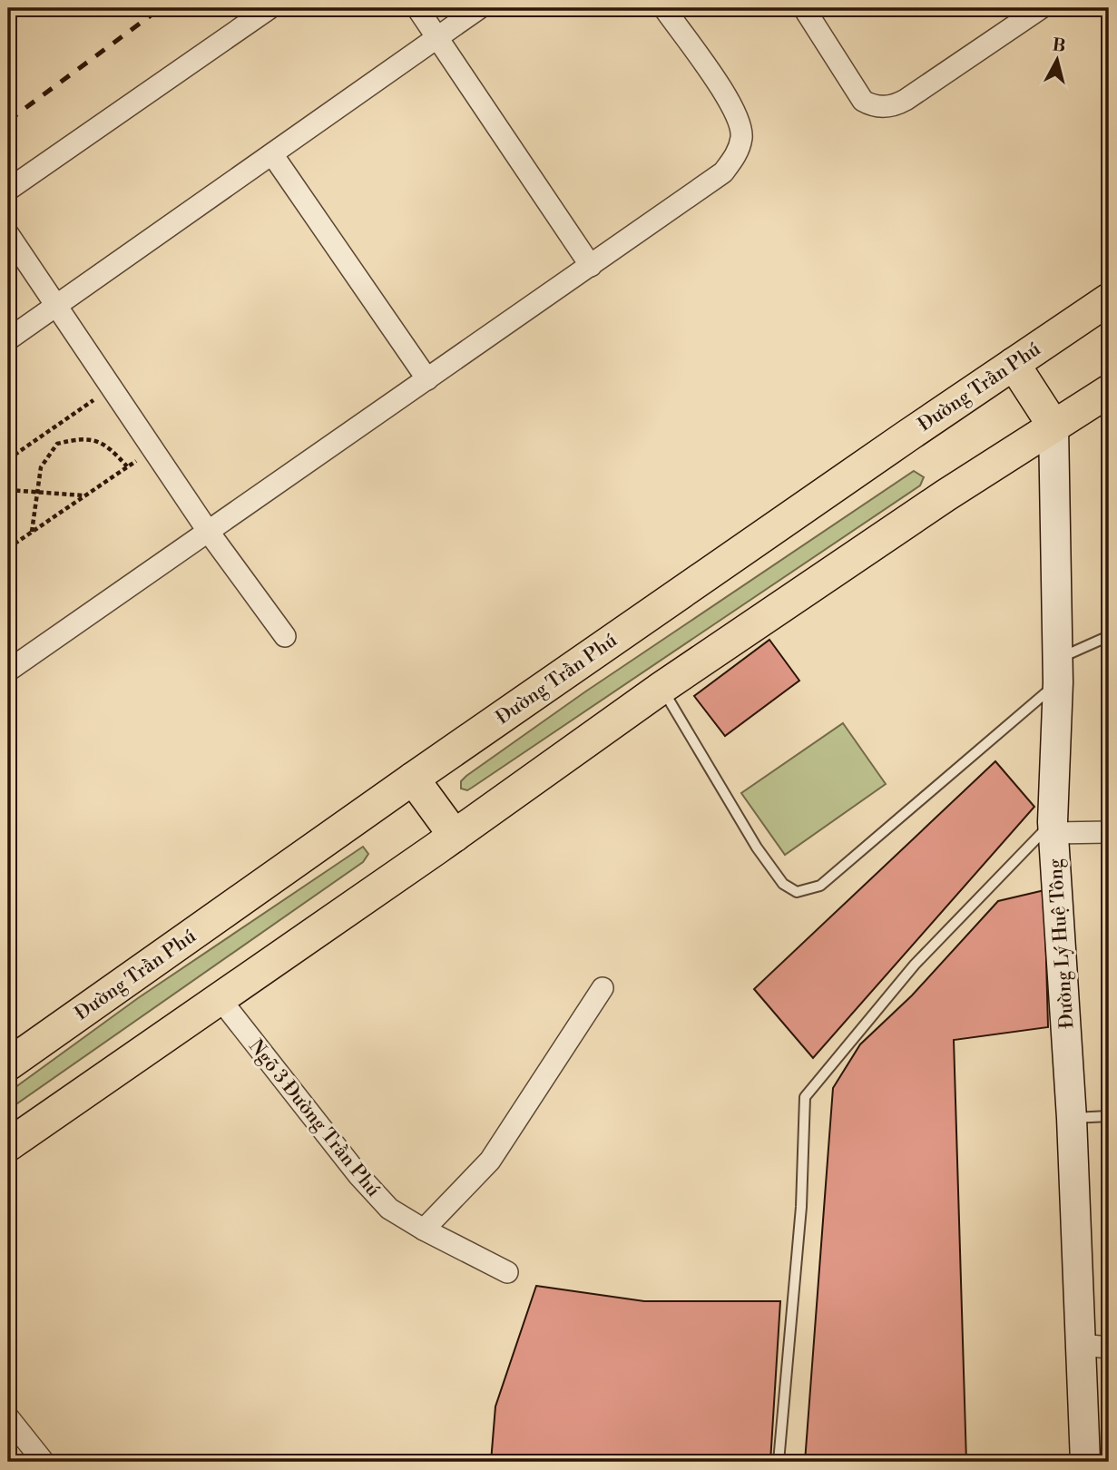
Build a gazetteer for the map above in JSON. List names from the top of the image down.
{
  "streets": {
    "main road": ["Đường Trần Phú", "Đường Lý Huệ Tông"],
    "street": ["Ngõ 3 Đường Trần Phú"]
  },
  "north": "top"
}
